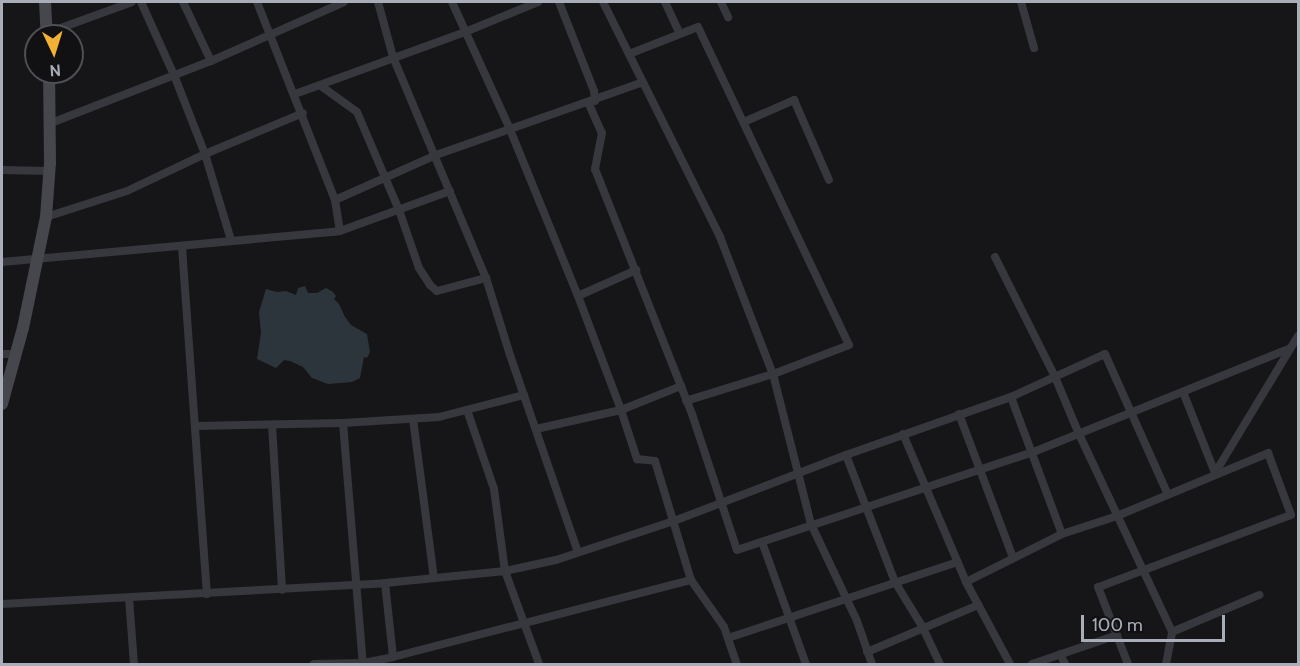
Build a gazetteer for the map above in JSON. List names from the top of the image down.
{
  "scale_bar": "100 m",
  "north": "bottom"
}
